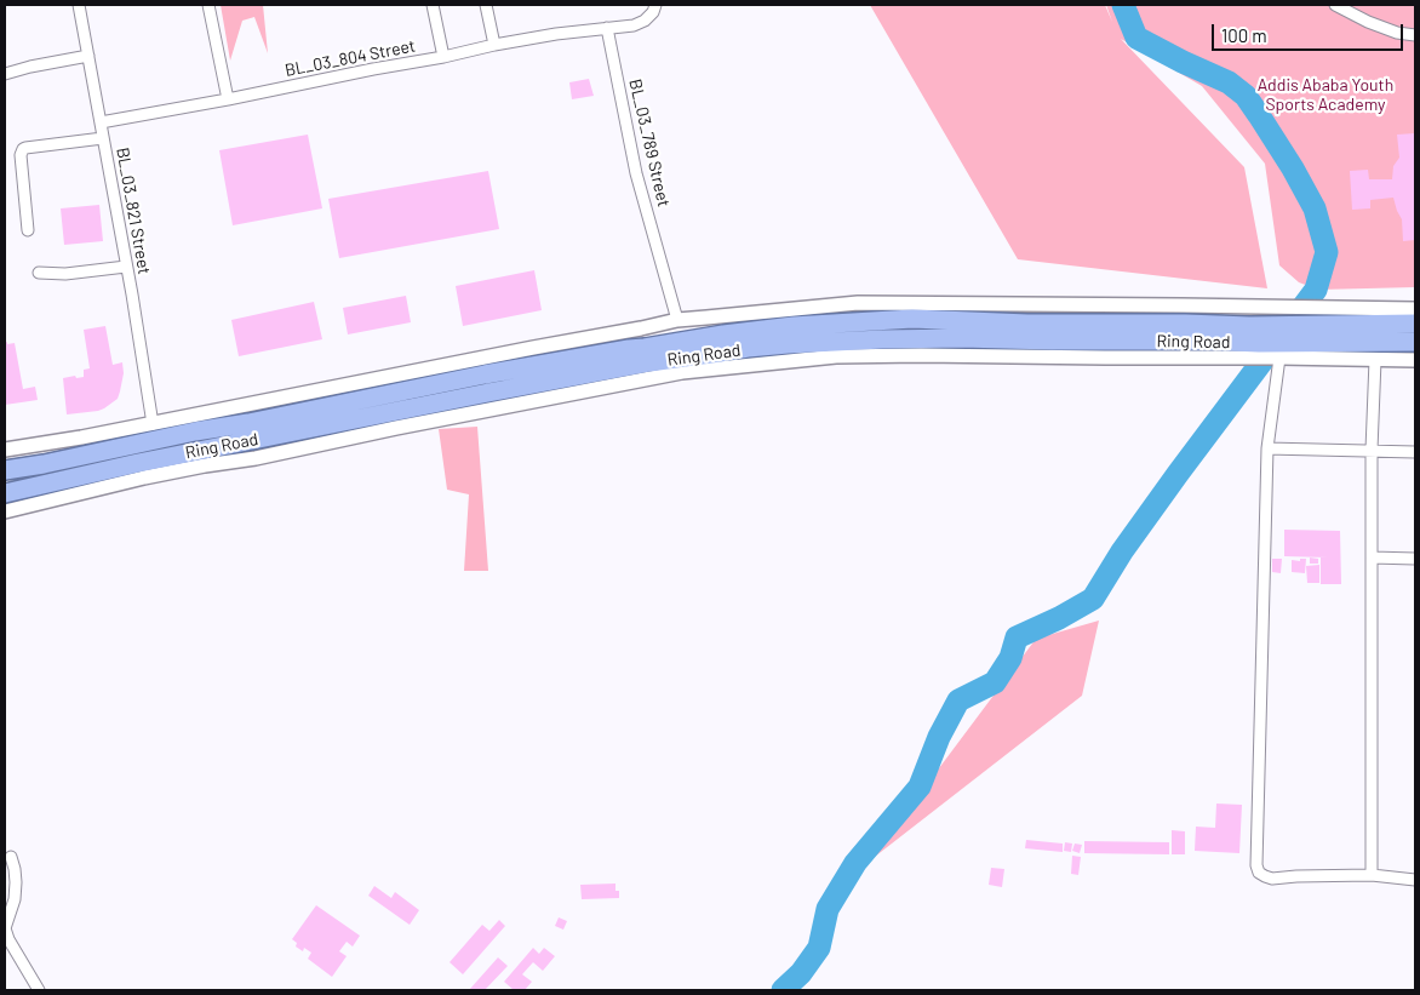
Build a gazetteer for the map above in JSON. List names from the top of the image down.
{
  "streets": {
    "highway": ["Ring Road"],
    "street": ["BL_03_804 Street", "BL_03_789 Street", "BL_03_821 Street"]
  },
  "crossings": [
    ["BL_03_804 Street", "BL_03_789 Street"],
    ["BL_03_804 Street", "BL_03_821 Street"]
  ],
  "parks": ["Addis Ababa Youth Sports Academy"],
  "scale_bar": "100 m"
}
